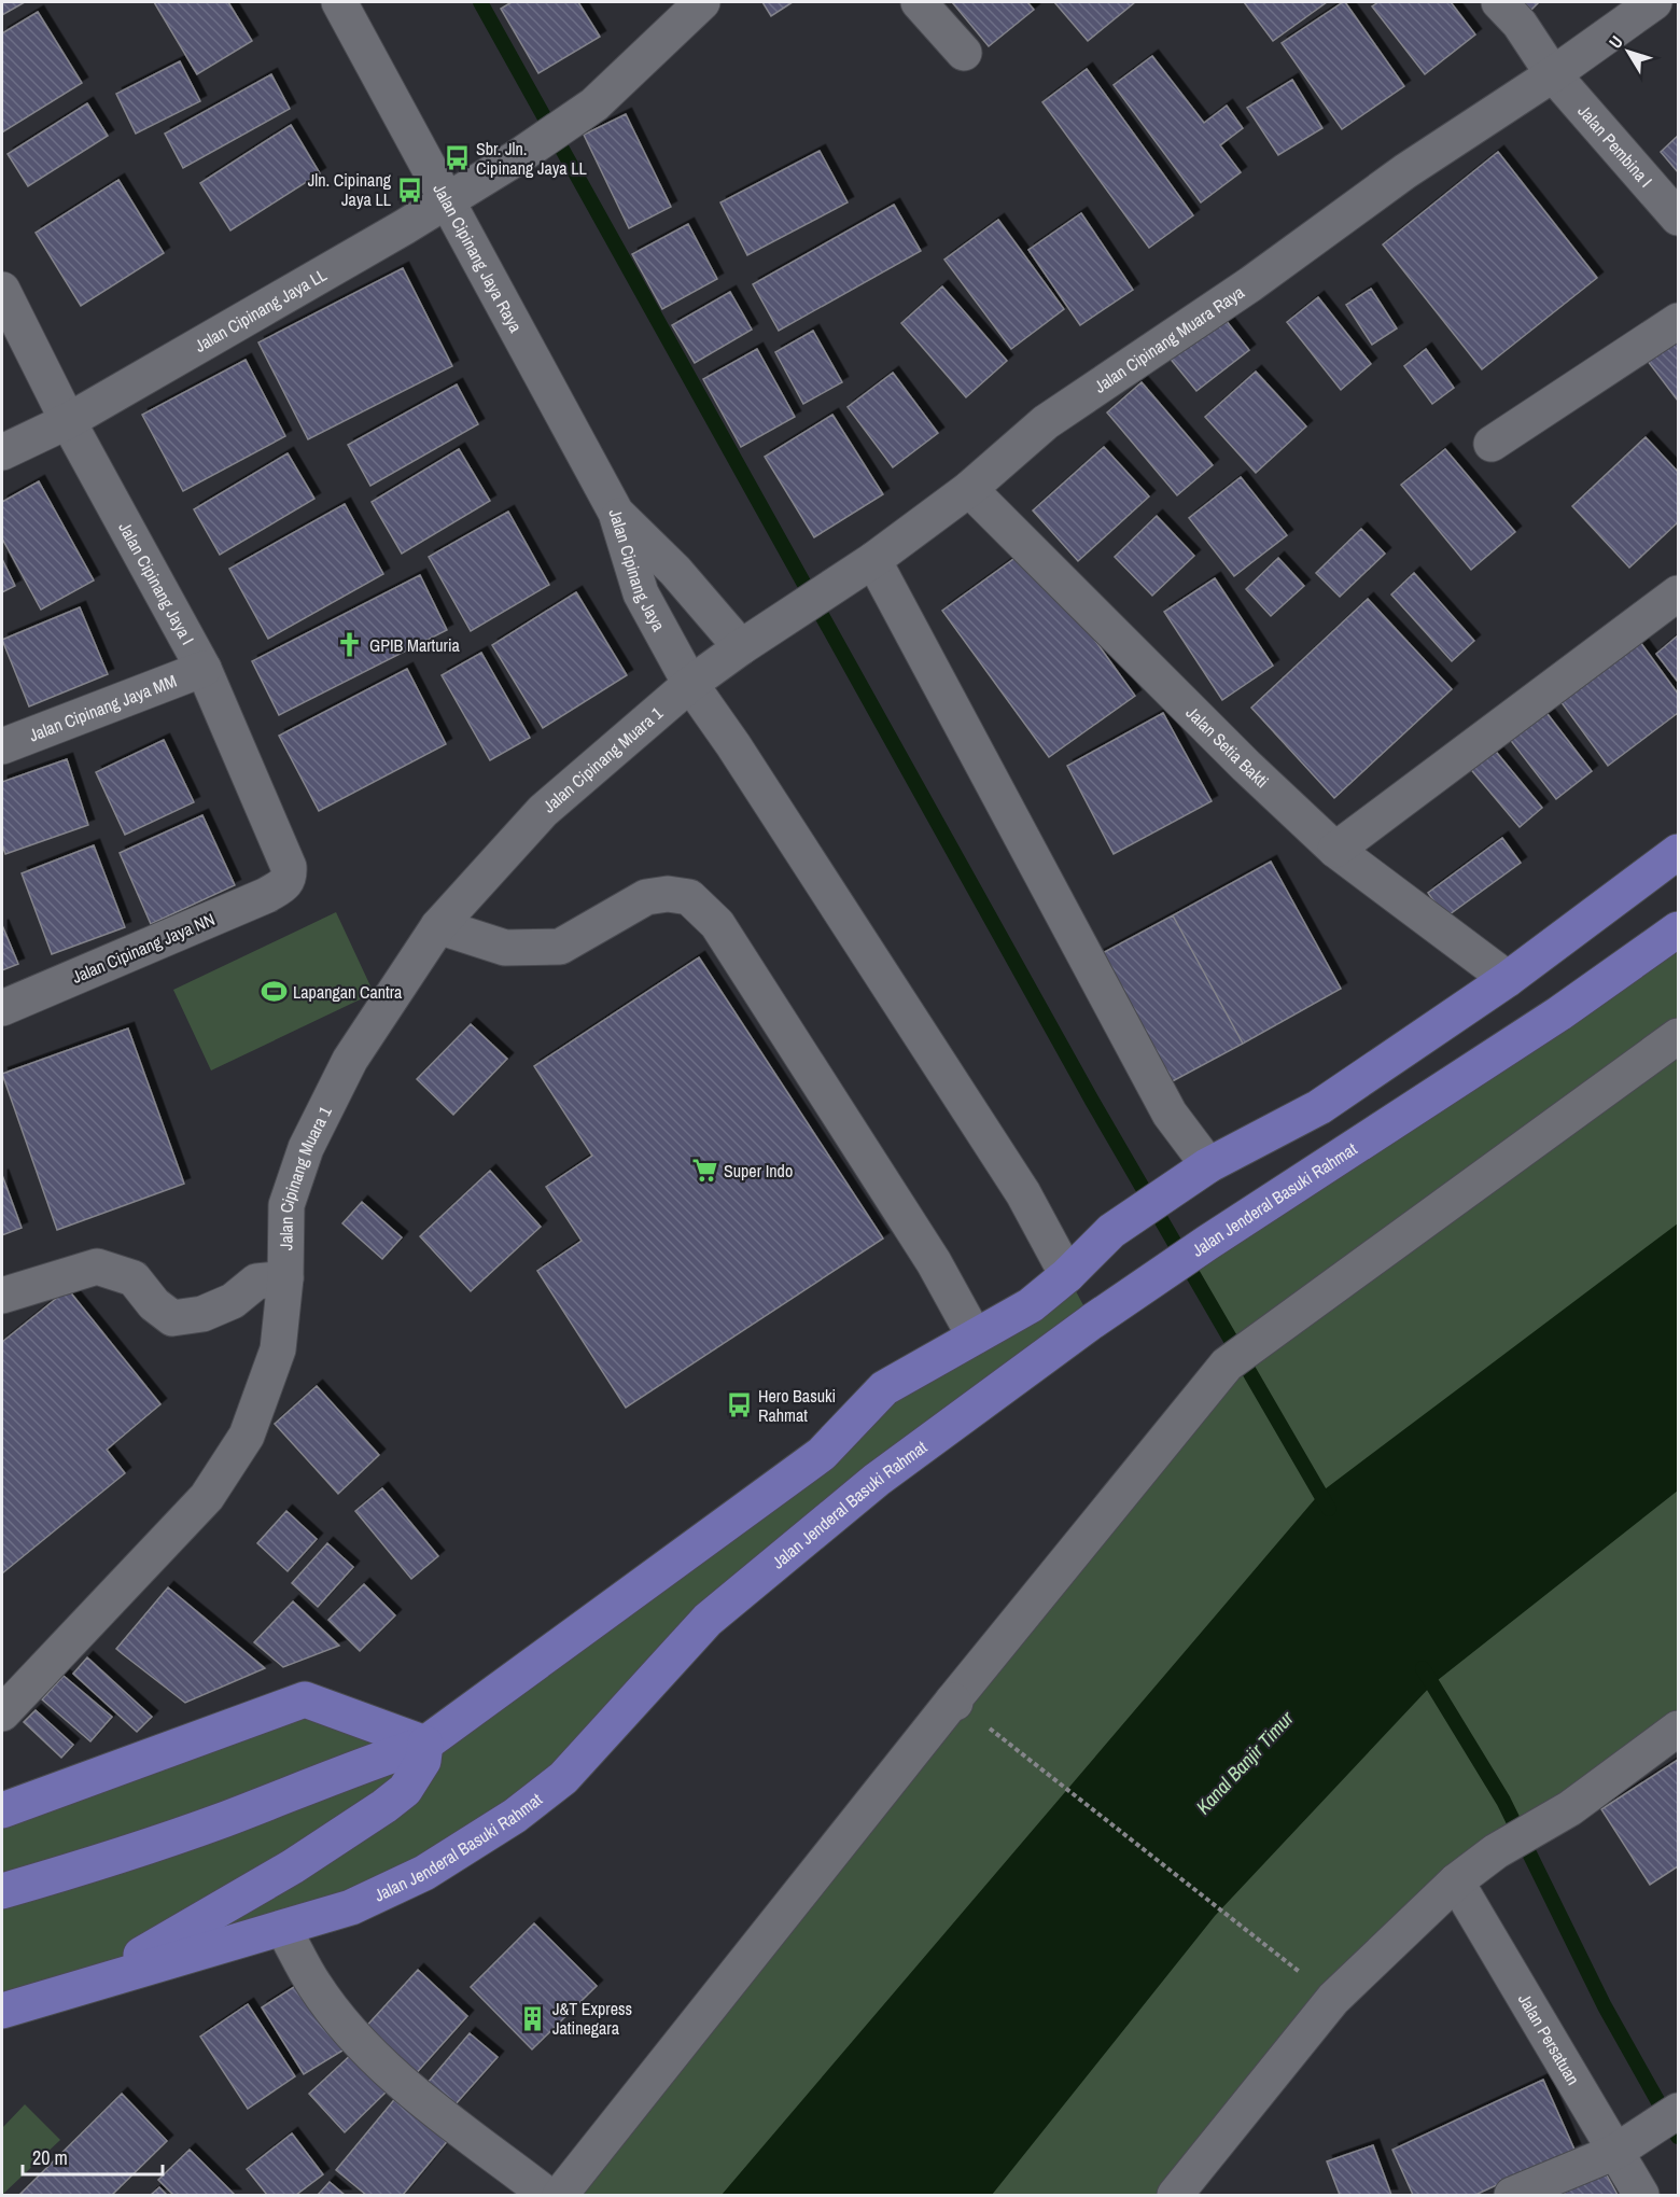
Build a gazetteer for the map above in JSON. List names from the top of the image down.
{
  "streets": {
    "main road": ["Jalan Jenderal Basuki Rahmat"],
    "street": [
      "Jalan Pembina I",
      "Jalan Cipinang Jaya Raya",
      "Jalan Cipinang Jaya LL",
      "Jalan Cipinang Muara Raya",
      "Jalan Cipinang Jaya",
      "Jalan Cipinang Jaya I",
      "Jalan Cipinang Jaya MM",
      "Jalan Setia Bakti",
      "Jalan Cipinang Muara 1",
      "Jalan Cipinang Jaya NN",
      "Jalan Persatuan"
    ]
  },
  "crossings": [
    ["Jalan Pembina I", "Jalan Cipinang Muara Raya"],
    ["Jalan Cipinang Jaya Raya", "Jalan Cipinang Jaya LL"],
    ["Jalan Cipinang Jaya Raya", "Jalan Cipinang Jaya"],
    ["Jalan Cipinang Jaya LL", "Jalan Cipinang Jaya I"],
    ["Jalan Cipinang Muara Raya", "Jalan Cipinang Jaya"],
    ["Jalan Cipinang Muara Raya", "Jalan Setia Bakti"],
    ["Jalan Cipinang Muara Raya", "Jalan Cipinang Muara 1"],
    ["Jalan Cipinang Jaya", "Jalan Cipinang Muara 1"],
    ["Jalan Cipinang Jaya I", "Jalan Cipinang Jaya MM"],
    ["Jalan Cipinang Jaya I", "Jalan Cipinang Jaya NN"]
  ],
  "water": ["Kanal Banjir Timur"],
  "places": {
    "bus stop": ["Sbr. Jln. Cipinang Jaya LL", "Jln. Cipinang Jaya LL", "Hero Basuki Rahmat"],
    "church": ["GPIB Marturia"],
    "sports": ["Lapangan Cantra"],
    "supermarket": ["Super Indo"],
    "building": ["J&T Express Jatinegara"]
  },
  "scale_bar": "20 m",
  "north": "top left"
}
